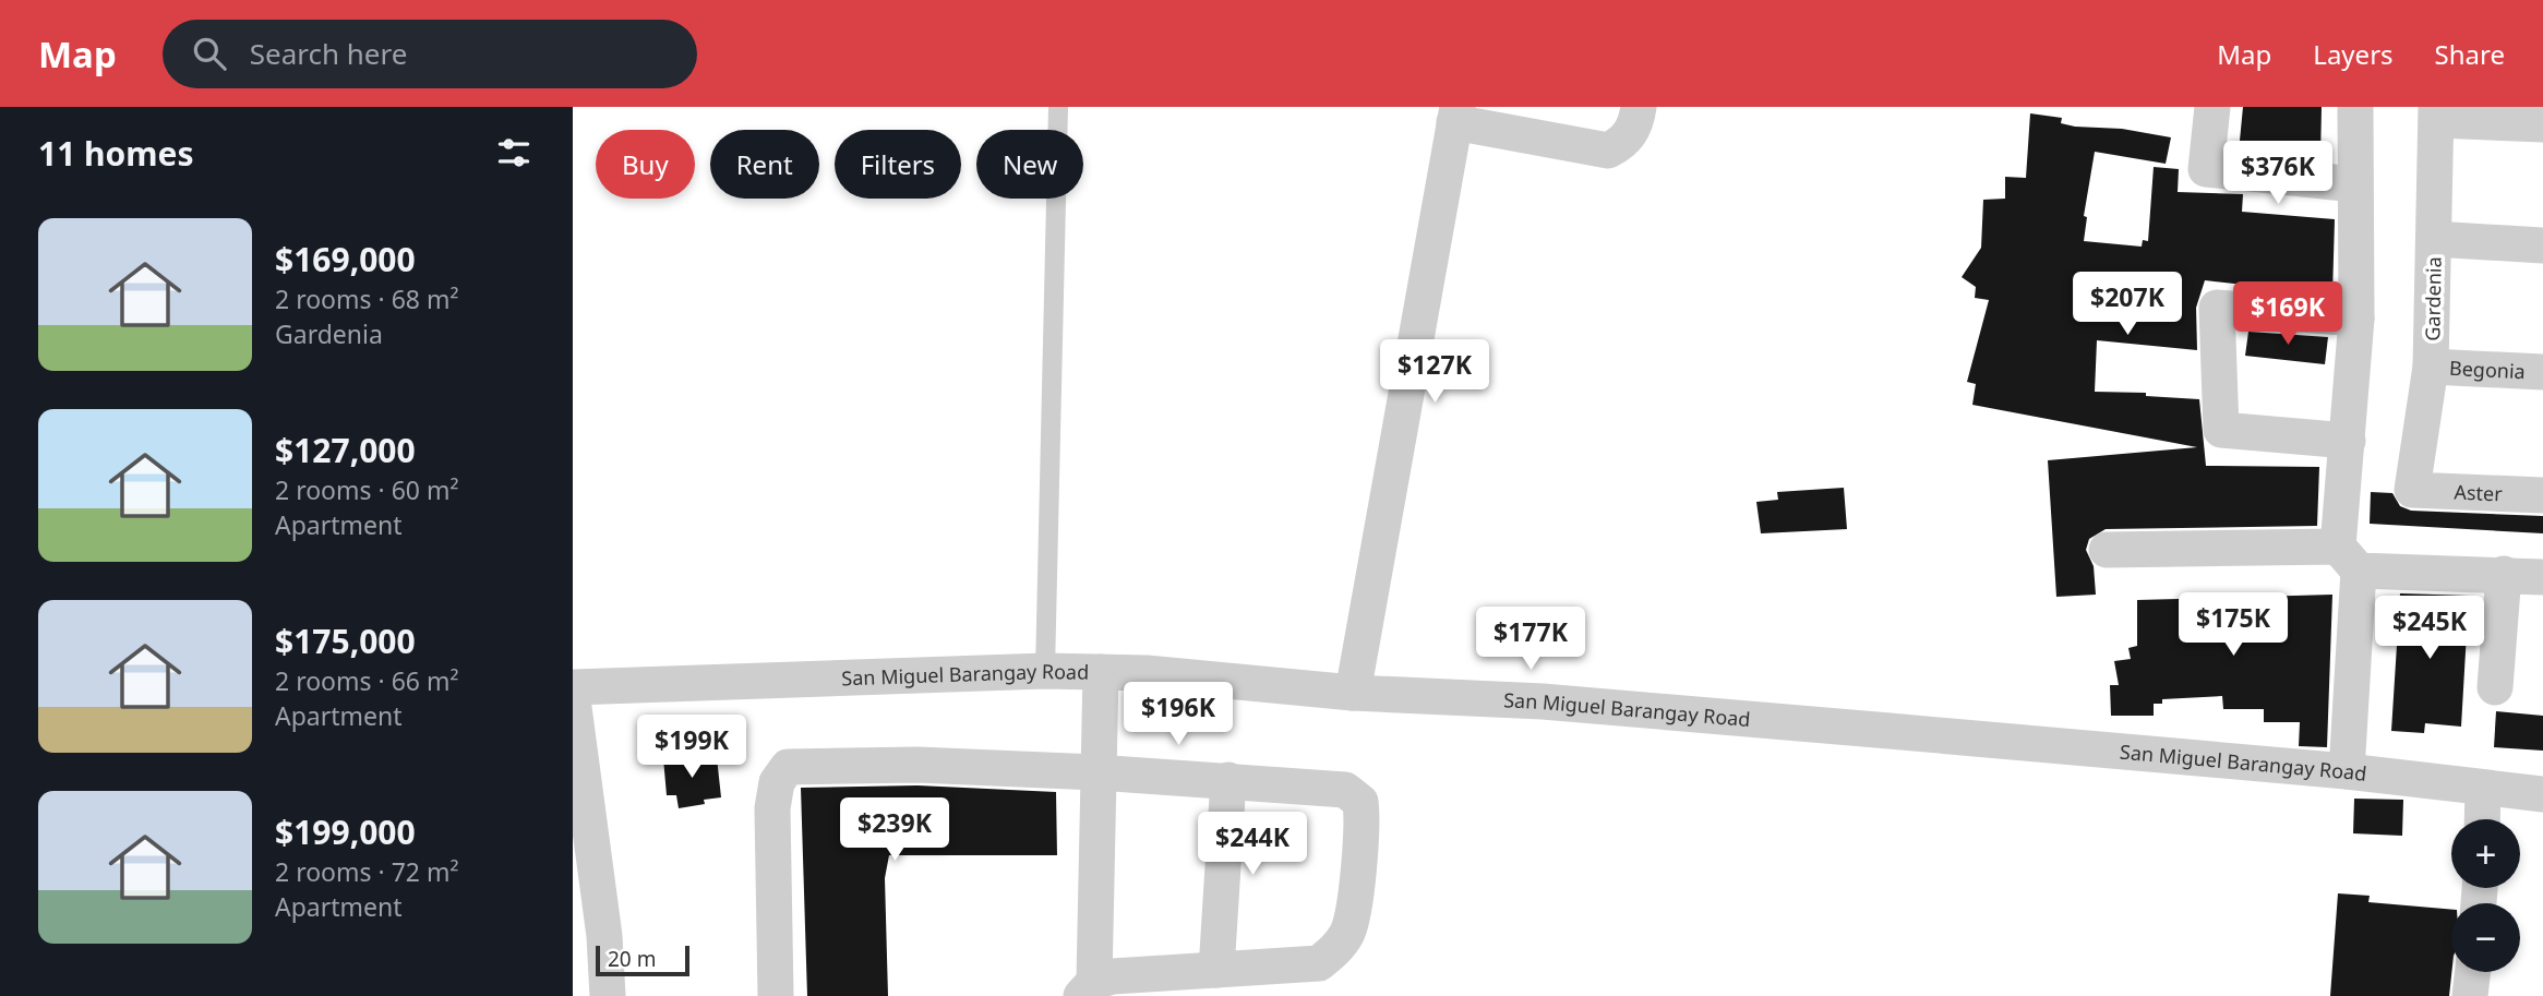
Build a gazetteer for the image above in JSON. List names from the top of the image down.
{
  "streets": {
    "street": [
      "Gardenia",
      "Begonia",
      "Aster",
      "San Miguel Barangay Road"
    ]
  },
  "crossings": [
    ["Gardenia", "Begonia"],
    ["Gardenia", "Aster"]
  ],
  "scale_bar": "20 m",
  "page": {
    "header": "Map",
    "search": "Search here",
    "nav": ["Map", "Layers", "Share"],
    "heading": "11 homes",
    "chip": [
      "Buy",
      "Rent",
      "Filters",
      "New"
    ],
    "price": [
      "$376K",
      "$207K",
      "$169K",
      "$127K",
      "$175K",
      "$245K",
      "$177K",
      "$196K",
      "$199K",
      "$239K",
      "$244K"
    ],
    "list": [
      {
        "name": "$169,000",
        "note": "2 rooms · 68 m² · Gardenia"
      },
      {
        "name": "$127,000",
        "note": "2 rooms · 60 m² · Apartment"
      },
      {
        "name": "$175,000",
        "note": "2 rooms · 66 m² · Apartment"
      },
      {
        "name": "$199,000",
        "note": "2 rooms · 72 m² · Apartment"
      }
    ],
    "map_buttons": ["+", "−"],
    "scale": "20 m"
  }
}
